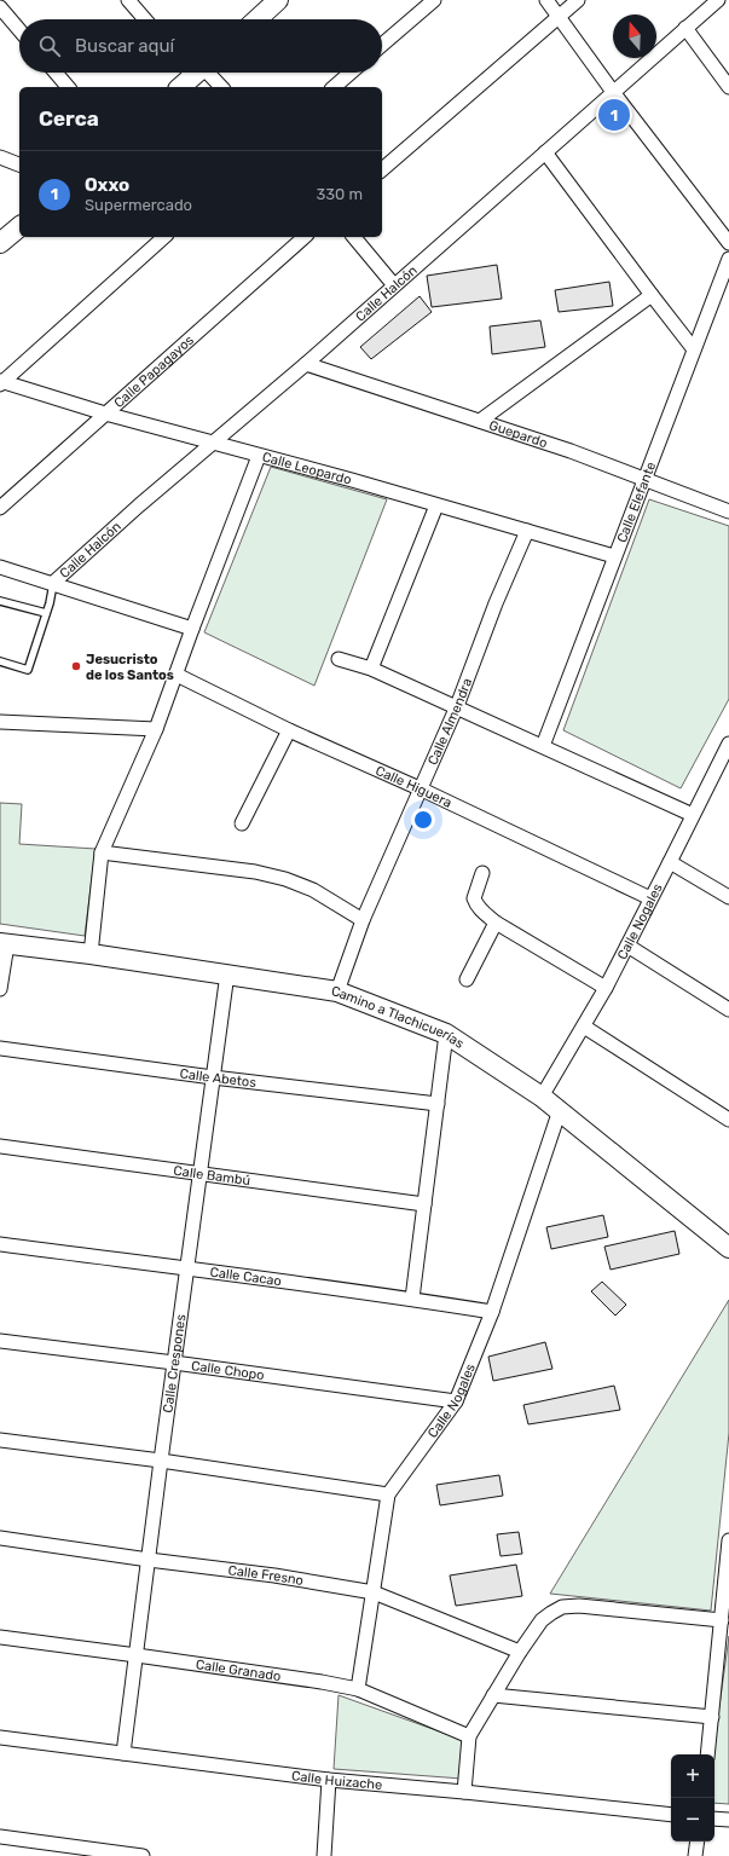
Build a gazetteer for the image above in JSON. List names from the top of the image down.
{
  "streets": {
    "street": [
      "Calle Halcón",
      "Calle Papagayos",
      "Guepardo",
      "Calle Leopardo",
      "Calle Elefante",
      "Calle Almendra",
      "Calle Higuera",
      "Calle Nogales",
      "Camino a Tlachicuerías",
      "Calle Abetos",
      "Calle Bambú",
      "Calle Cacao",
      "Calle Crespones",
      "Calle Chopo",
      "Calle Fresno",
      "Calle Granado",
      "Calle Huizache"
    ]
  },
  "crossings": [
    ["Calle Halcón", "Guepardo"],
    ["Calle Halcón", "Calle Leopardo"],
    ["Calle Papagayos", "Calle Leopardo"],
    ["Guepardo", "Calle Elefante"],
    ["Calle Leopardo", "Calle Elefante"],
    ["Calle Leopardo", "Calle Almendra"],
    ["Calle Almendra", "Calle Higuera"],
    ["Calle Almendra", "Camino a Tlachicuerías"],
    ["Calle Higuera", "Calle Nogales"],
    ["Calle Nogales", "Camino a Tlachicuerías"],
    ["Calle Nogales", "Calle Cacao"],
    ["Calle Nogales", "Calle Chopo"],
    ["Calle Nogales", "Calle Fresno"],
    ["Calle Nogales", "Calle Granado"],
    ["Camino a Tlachicuerías", "Calle Crespones"],
    ["Calle Abetos", "Calle Crespones"],
    ["Calle Bambú", "Calle Crespones"],
    ["Calle Cacao", "Calle Crespones"],
    ["Calle Crespones", "Calle Chopo"],
    ["Calle Crespones", "Calle Fresno"],
    ["Calle Crespones", "Calle Granado"],
    ["Calle Crespones", "Calle Huizache"]
  ],
  "places": ["Jesucristo de los Santos"],
  "north": "top",
  "page": {
    "search": "Buscar aquí",
    "heading": "Cerca",
    "pins": "1",
    "list": [
      {
        "mark": "1",
        "name": "Oxxo",
        "note": "Supermercado",
        "value": "330 m"
      }
    ],
    "map_buttons": ["+", "−"]
  }
}
